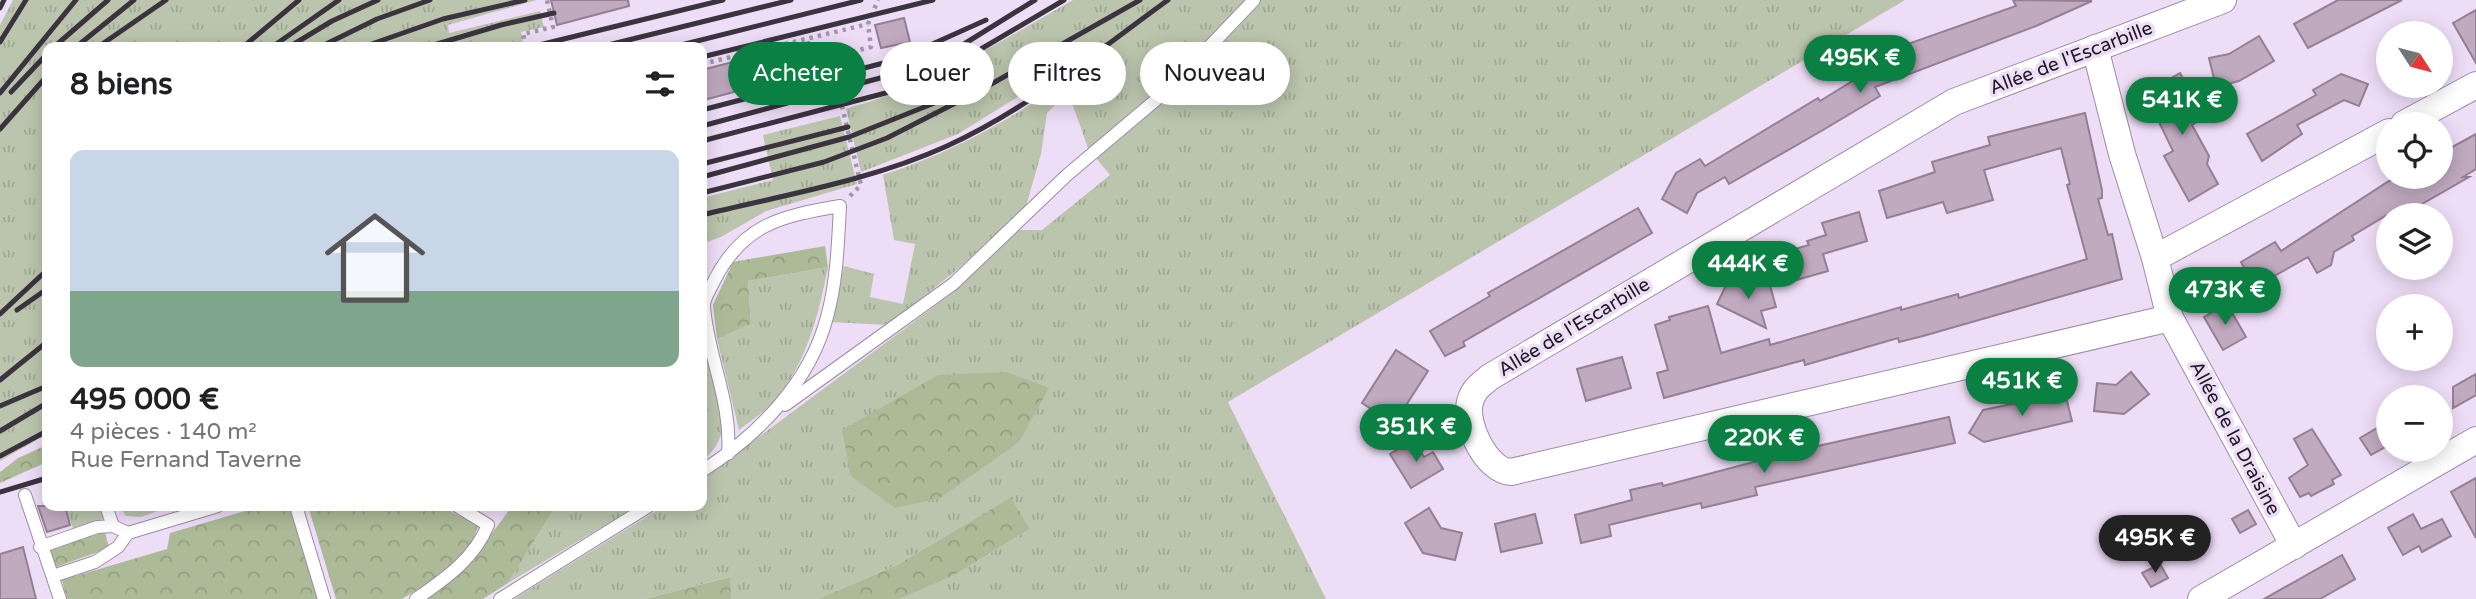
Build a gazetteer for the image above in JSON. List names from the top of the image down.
{
  "streets": {
    "street": ["Allée de l'Escarbille", "Allée de la Draisine"]
  },
  "crossings": [
    ["Allée de l'Escarbille", "Allée de la Draisine"]
  ],
  "north": "bottom right",
  "page": {
    "map_buttons": ["+", "−"],
    "price": [
      "495K €",
      "541K €",
      "444K €",
      "473K €",
      "451K €",
      "351K €",
      "220K €",
      "495K €"
    ],
    "chip": [
      "Acheter",
      "Louer",
      "Filtres",
      "Nouveau"
    ],
    "heading": "8 biens",
    "list": [
      {
        "name": "495 000 €",
        "note": "4 pièces · 140 m² · Rue Fernand Taverne"
      }
    ]
  }
}
